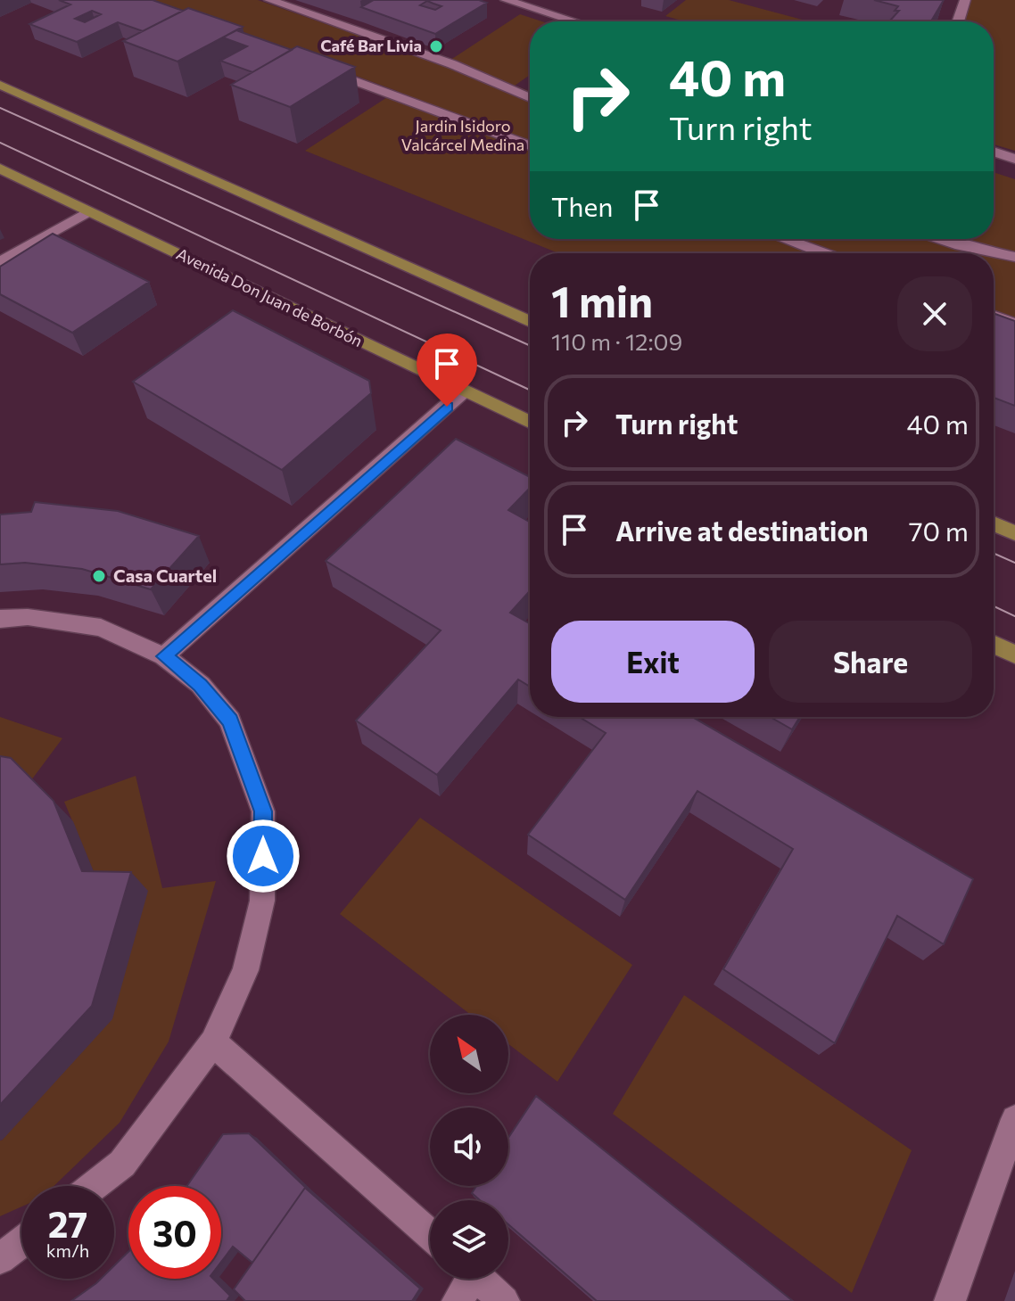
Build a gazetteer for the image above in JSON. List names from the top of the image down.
{
  "streets": {
    "main road": ["Avenida Don Juan de Borbón"]
  },
  "parks": ["Jardin Isidoro Valcárcel Medina"],
  "places": ["Café Bar Livia", "Casa Cuartel"],
  "north": "top left",
  "page": {
    "turn": ["40 m", "Turn right"],
    "then": "Then",
    "heading": ["1 min", "110 m · 12:09"],
    "list": [
      {
        "name": "Turn right",
        "value": "40 m"
      },
      {
        "name": "Arrive at destination",
        "value": "70 m"
      }
    ],
    "buttons": ["Exit", "Share"],
    "speed": "27 km/h",
    "limit": "30"
  }
}
